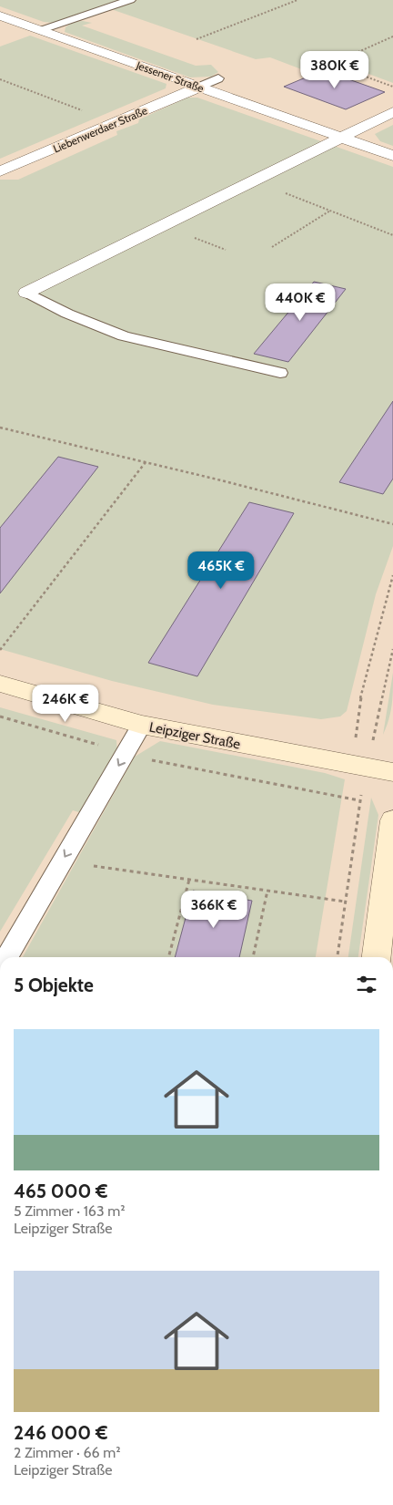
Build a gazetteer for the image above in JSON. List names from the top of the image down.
{
  "streets": {
    "street": ["Jessener Straße", "Liebenwerdaer Straße", "Leipziger Straße"]
  },
  "crossings": [
    ["Jessener Straße", "Liebenwerdaer Straße"]
  ],
  "page": {
    "price": [
      "380K €",
      "440K €",
      "465K €",
      "246K €",
      "366K €"
    ],
    "heading": "5 Objekte",
    "list": [
      {
        "name": "465 000 €",
        "note": "5 Zimmer · 163 m² · Leipziger Straße"
      },
      {
        "name": "246 000 €",
        "note": "2 Zimmer · 66 m² · Leipziger Straße"
      }
    ]
  }
}
